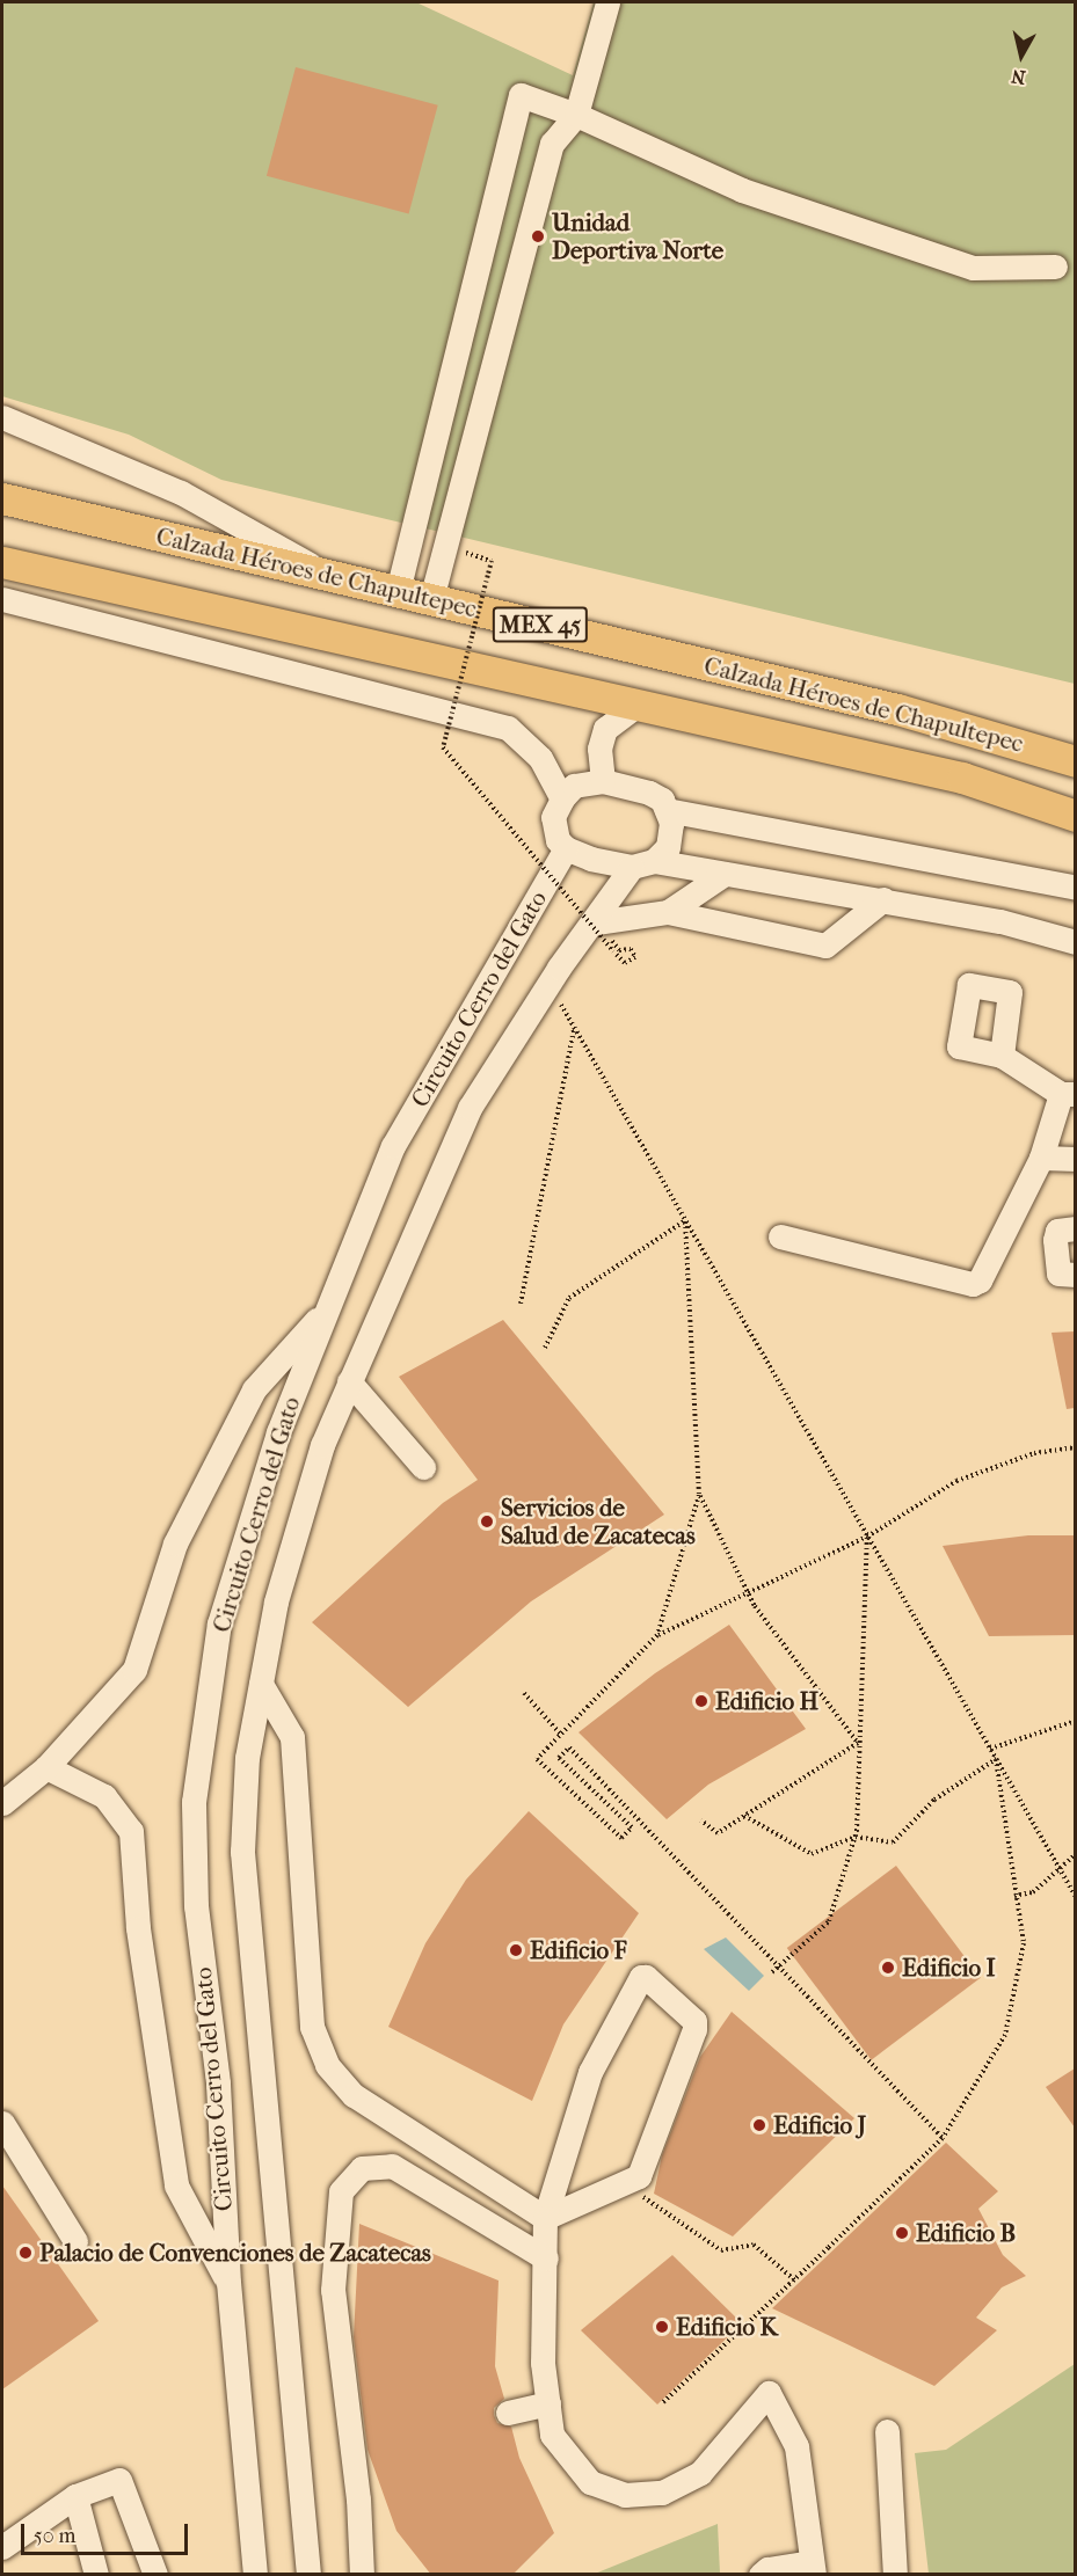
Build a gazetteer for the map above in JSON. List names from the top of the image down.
{
  "streets": {
    "main road": ["Calzada Héroes de Chapultepec", "MEX 45"],
    "street": ["Circuito Cerro del Gato"]
  },
  "places": [
    "Unidad Deportiva Norte",
    "Servicios de Salud de Zacatecas",
    "Edificio H",
    "Edificio F",
    "Edificio I",
    "Edificio J",
    "Edificio B",
    "Palacio de Convenciones de Zacatecas",
    "Edificio K"
  ],
  "scale_bar": "50 m",
  "north": "bottom"
}
